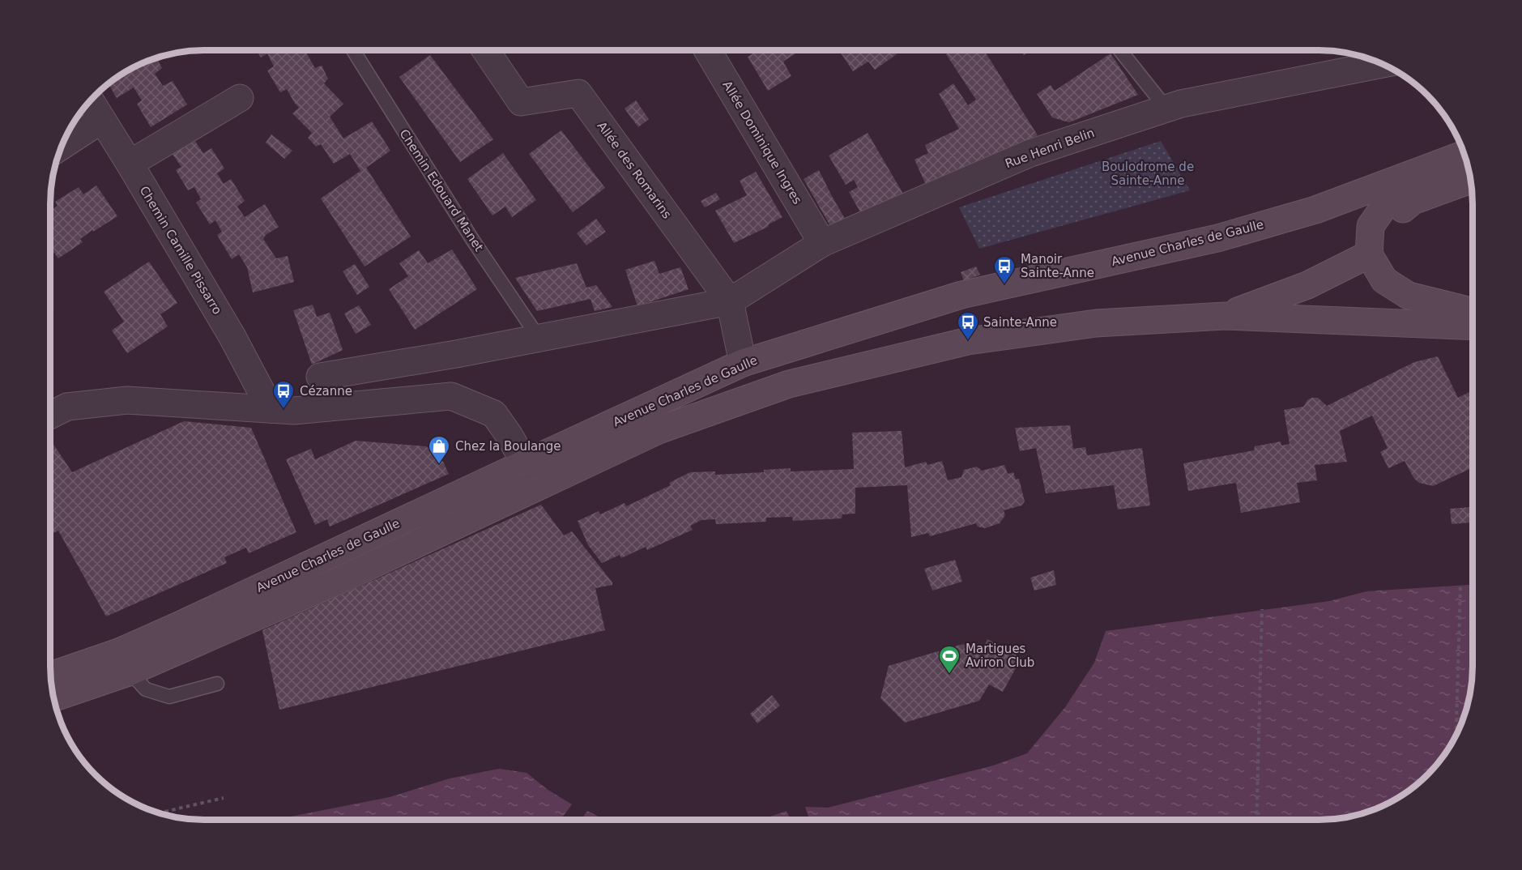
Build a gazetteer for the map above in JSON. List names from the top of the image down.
{
  "streets": {
    "main road": ["Avenue Charles de Gaulle"],
    "street": [
      "Allée Dominique Ingres",
      "Rue Henri Belin",
      "Allée des Romarins",
      "Chemin Camille Pissarro"
    ],
    "lane": ["Chemin Edouard Manet"]
  },
  "crossings": [
    ["Allée Dominique Ingres", "Rue Henri Belin"],
    ["Rue Henri Belin", "Allée des Romarins"],
    ["Allée des Romarins", "Avenue Charles de Gaulle"]
  ],
  "parks": ["Boulodrome de Sainte-Anne"],
  "places": {
    "bus stop": ["Manoir Sainte-Anne", "Sainte-Anne", "Cézanne"],
    "shop": ["Chez la Boulange"],
    "sports": ["Martigues Aviron Club"]
  }
}
